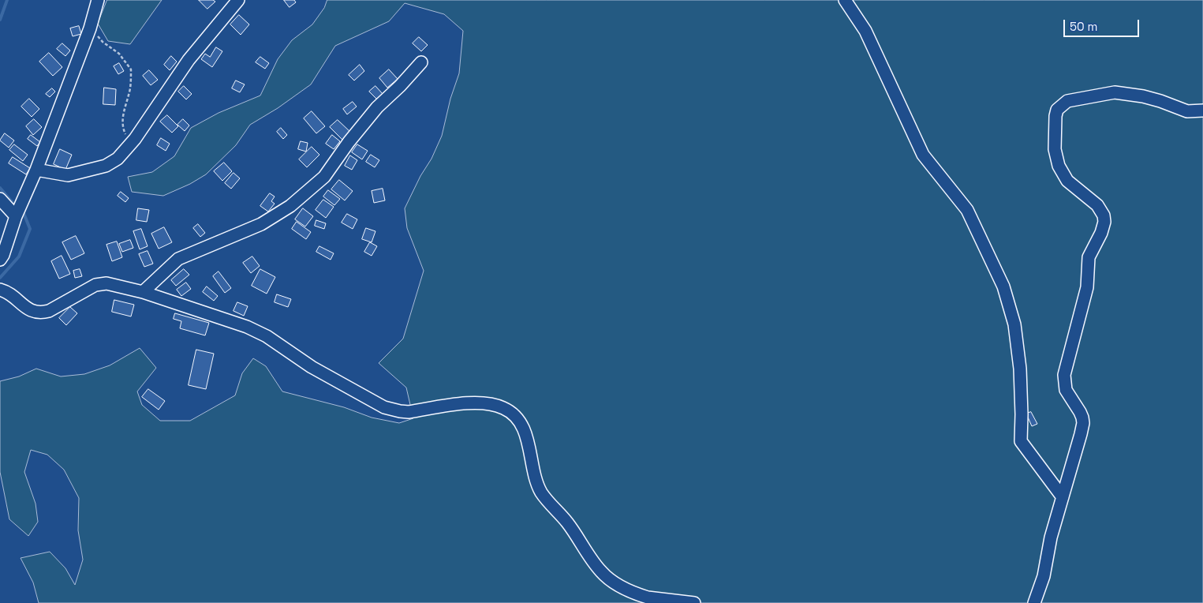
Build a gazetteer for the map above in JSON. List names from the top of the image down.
{
  "scale_bar": "50 m"
}
